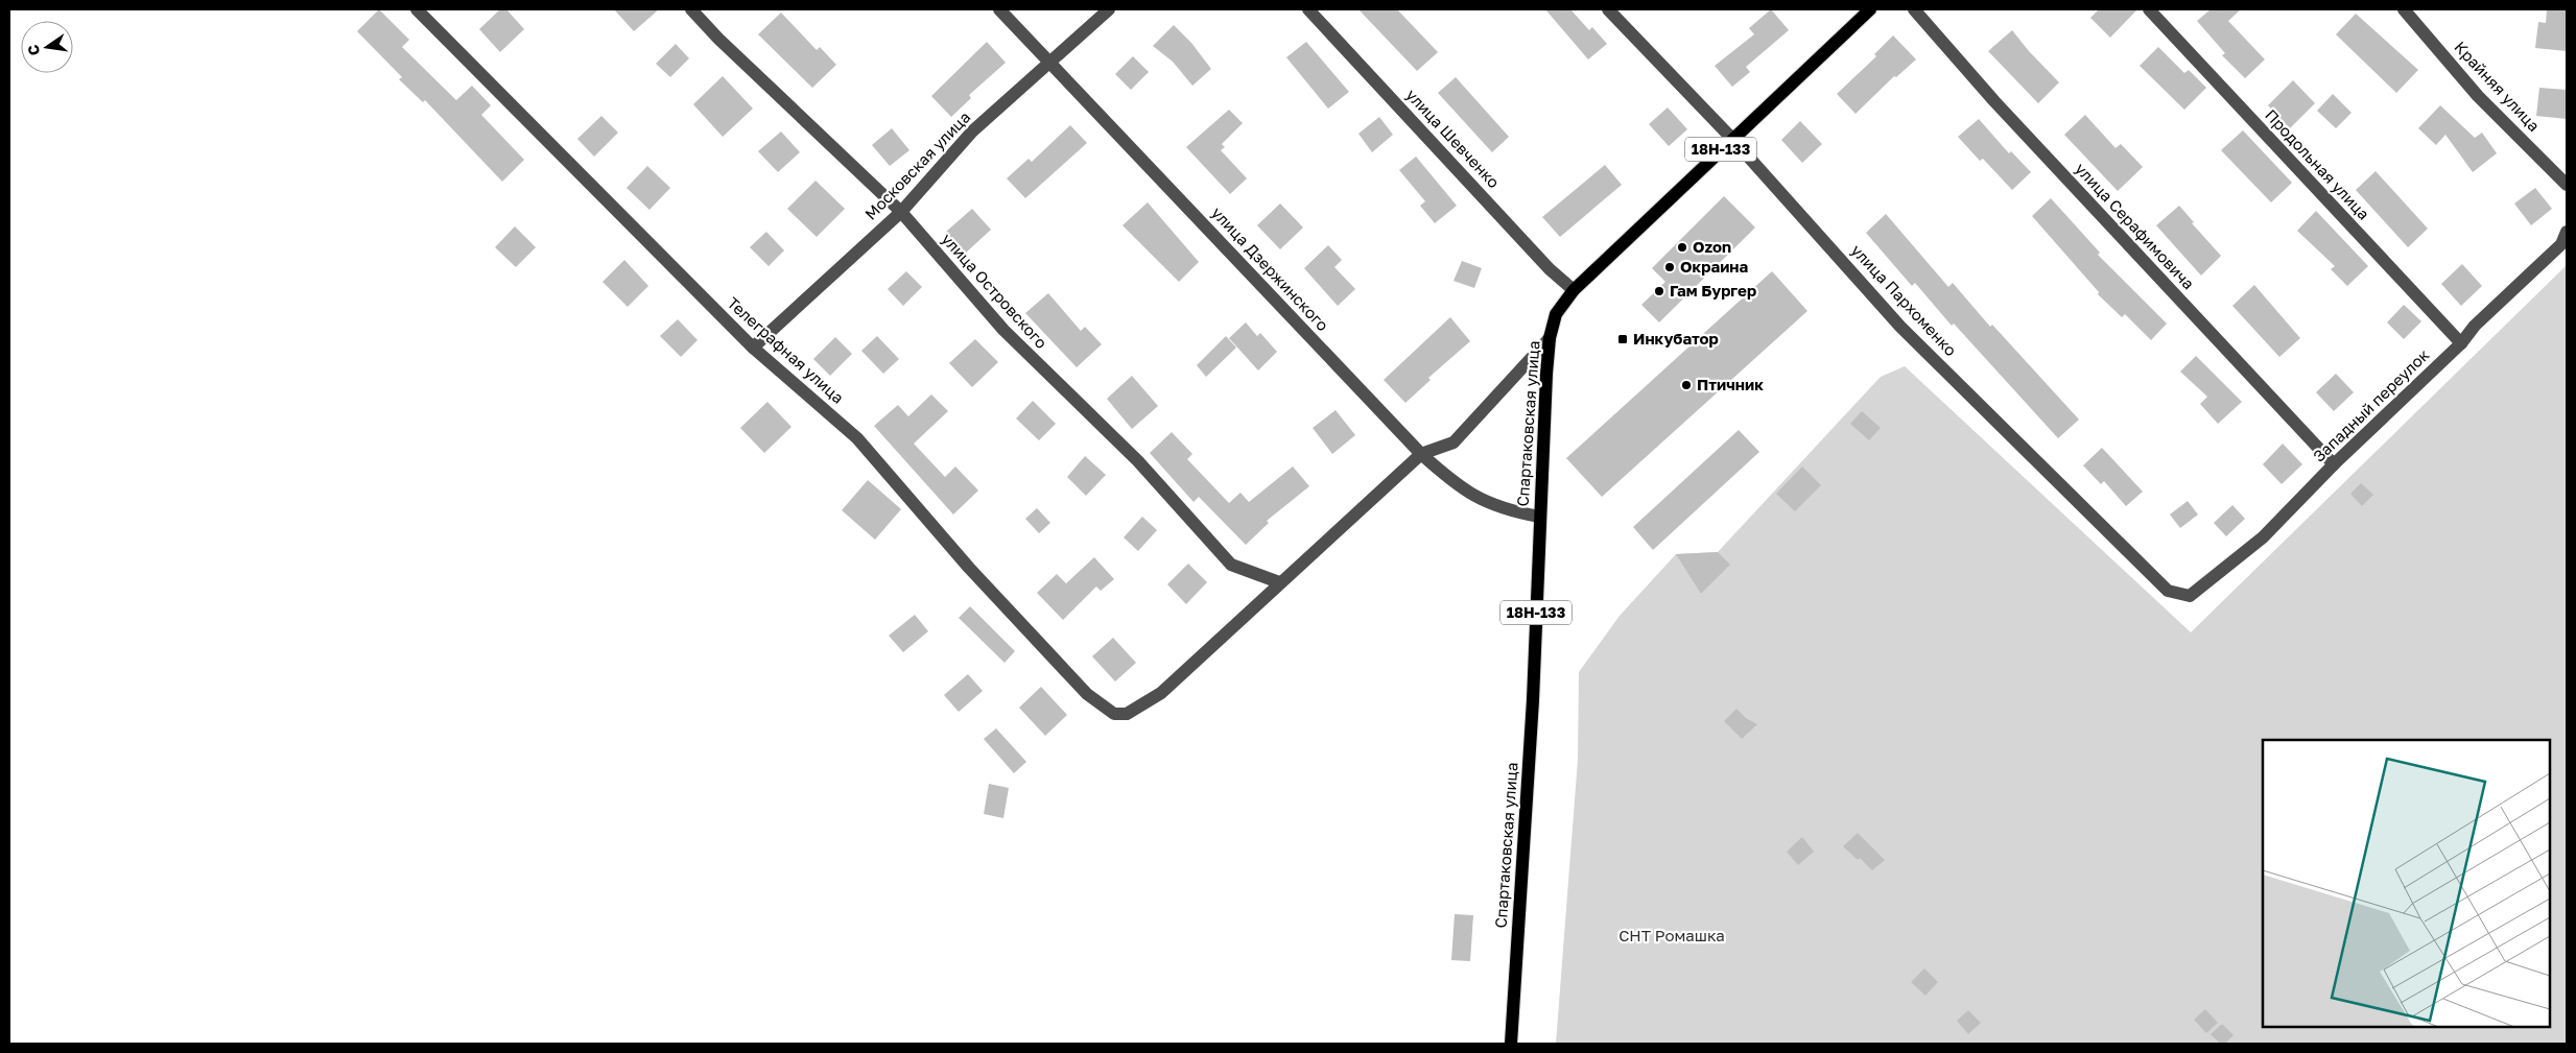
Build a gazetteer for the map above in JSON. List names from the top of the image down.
{
  "streets": {
    "main road": ["18Н-133", "Спартаковская улица"],
    "street": [
      "Крайняя улица",
      "улица Шевченко",
      "Продольная улица",
      "Московская улица",
      "улица Серафимовича",
      "улица Дзержинского",
      "улица Островского",
      "улица Пархоменко",
      "Телеграфная улица",
      "Западный переулок"
    ]
  },
  "crossings": [
    ["улица Шевченко", "Спартаковская улица"],
    ["Продольная улица", "Западный переулок"],
    ["Московская улица", "улица Дзержинского"],
    ["Московская улица", "улица Островского"],
    ["Московская улица", "Телеграфная улица"],
    ["улица Серафимовича", "Западный переулок"],
    ["улица Дзержинского", "Спартаковская улица"],
    ["улица Островского", "Телеграфная улица"],
    ["улица Пархоменко", "Западный переулок"],
    ["улица Пархоменко", "Спартаковская улица"]
  ],
  "parks": ["СНТ Ромашка"],
  "places": {
    "other": [
      "Ozon",
      "Окраина",
      "Гам Бургер",
      "Птичник"
    ],
    "transit": ["Инкубатор"]
  },
  "north": "left"
}
